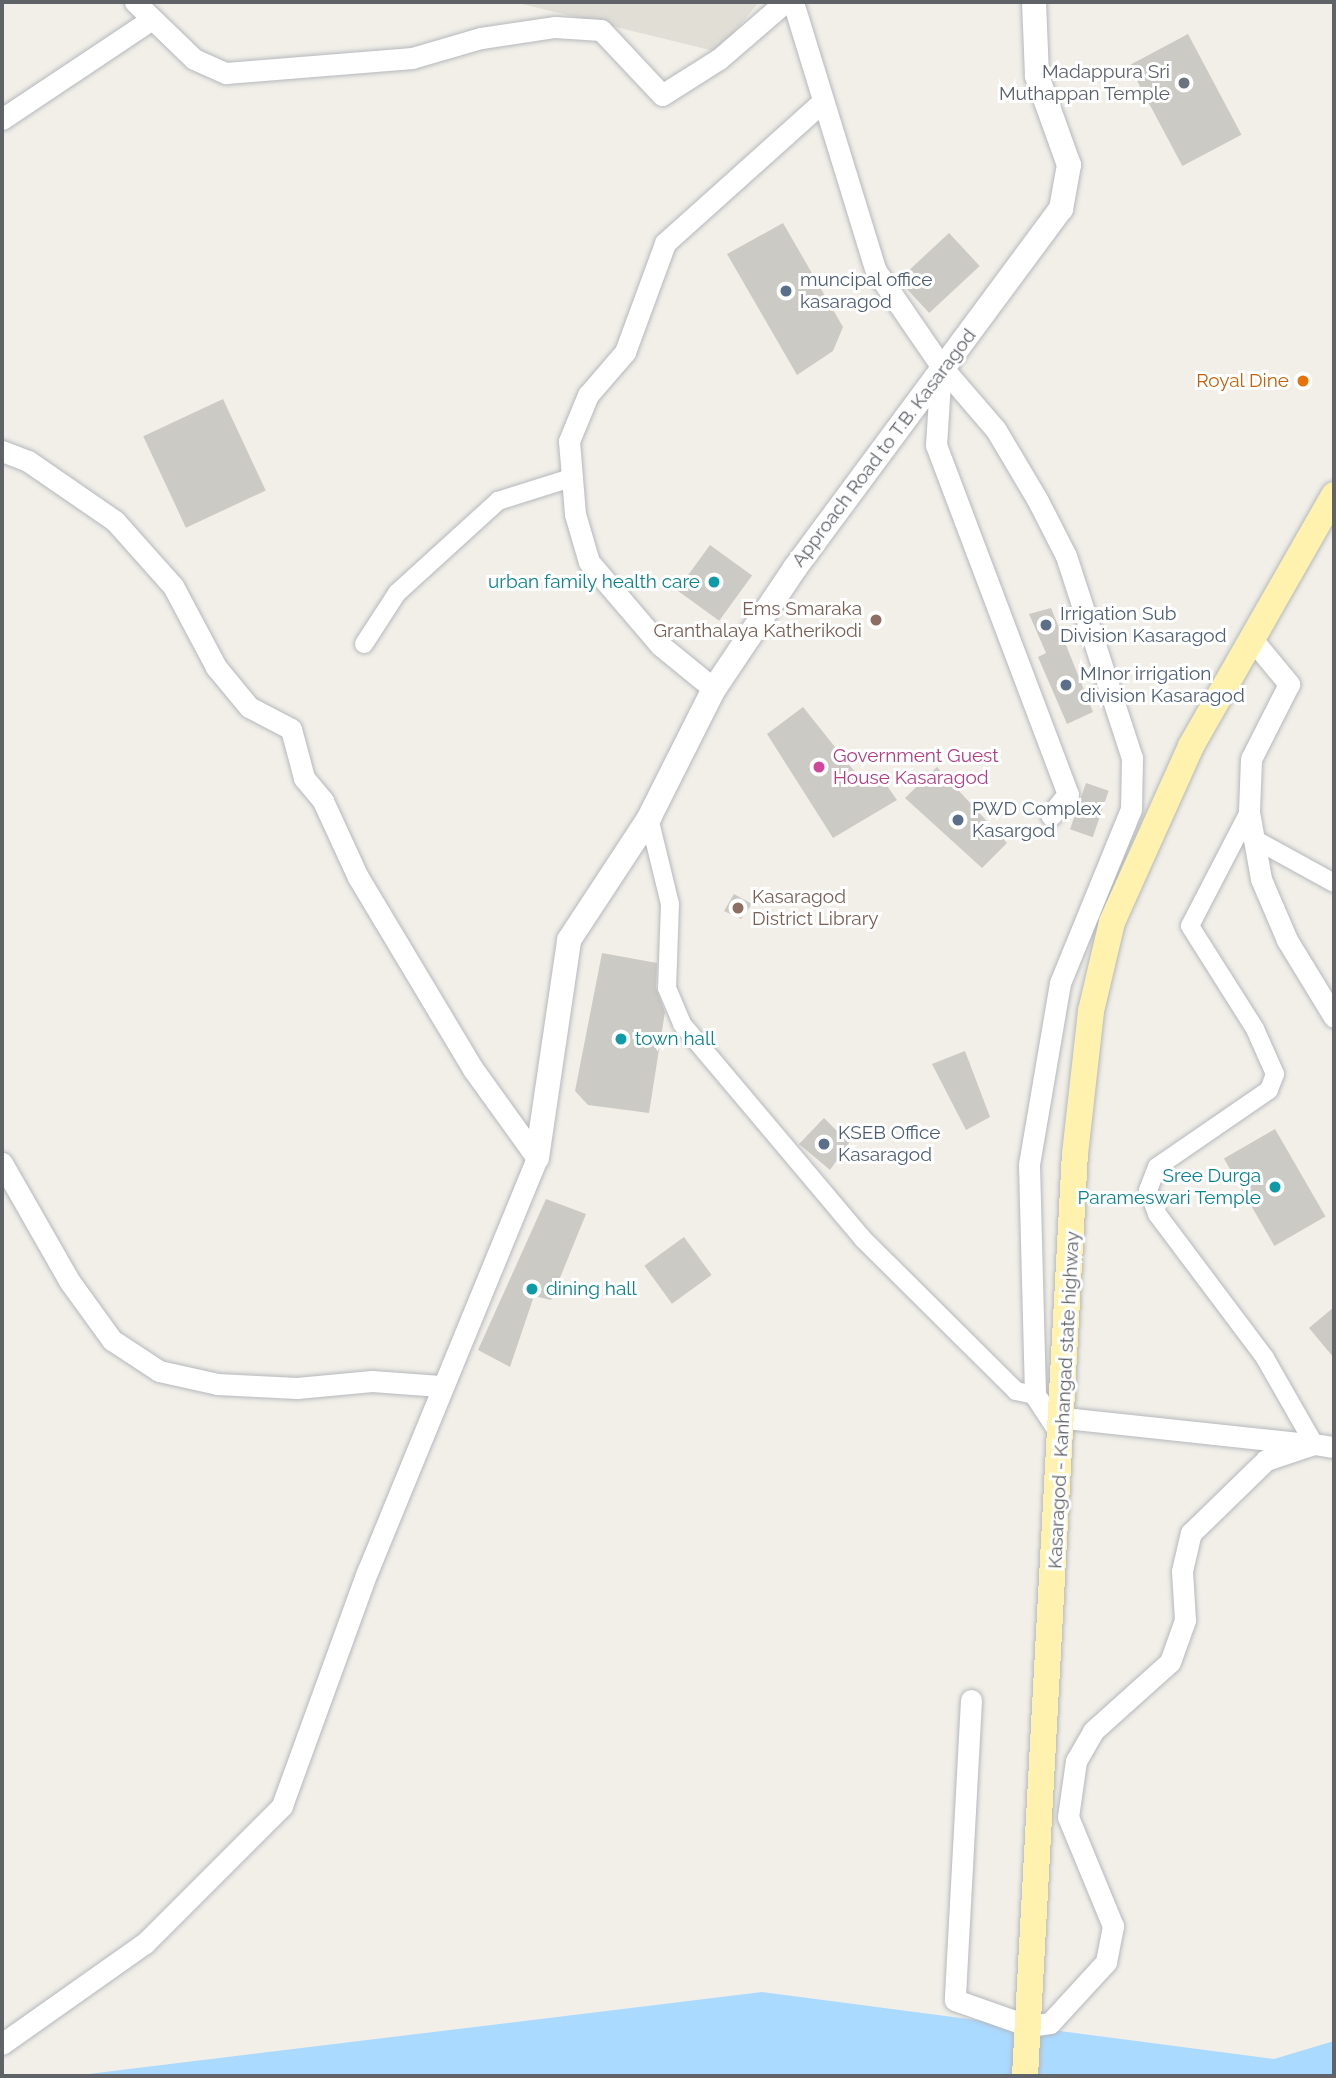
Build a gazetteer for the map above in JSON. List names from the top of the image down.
{
  "streets": {
    "main road": ["Approach Road to T.B. Kasaragod", "Kasaragod - Kanhangad state highway"]
  },
  "places": [
    "Madappura Sri Muthappan Temple",
    "muncipal office kasaragod",
    "Royal Dine",
    "urban family health care",
    "Ems Smaraka Granthalaya Katherikodi",
    "Irrigation Sub Division Kasaragod",
    "MInor irrigation division Kasaragod",
    "Government Guest House Kasaragod",
    "PWD Complex Kasargod",
    "Kasaragod District Library",
    "town hall",
    "KSEB Office Kasaragod",
    "Sree Durga Parameswari Temple",
    "dining hall"
  ]
}
